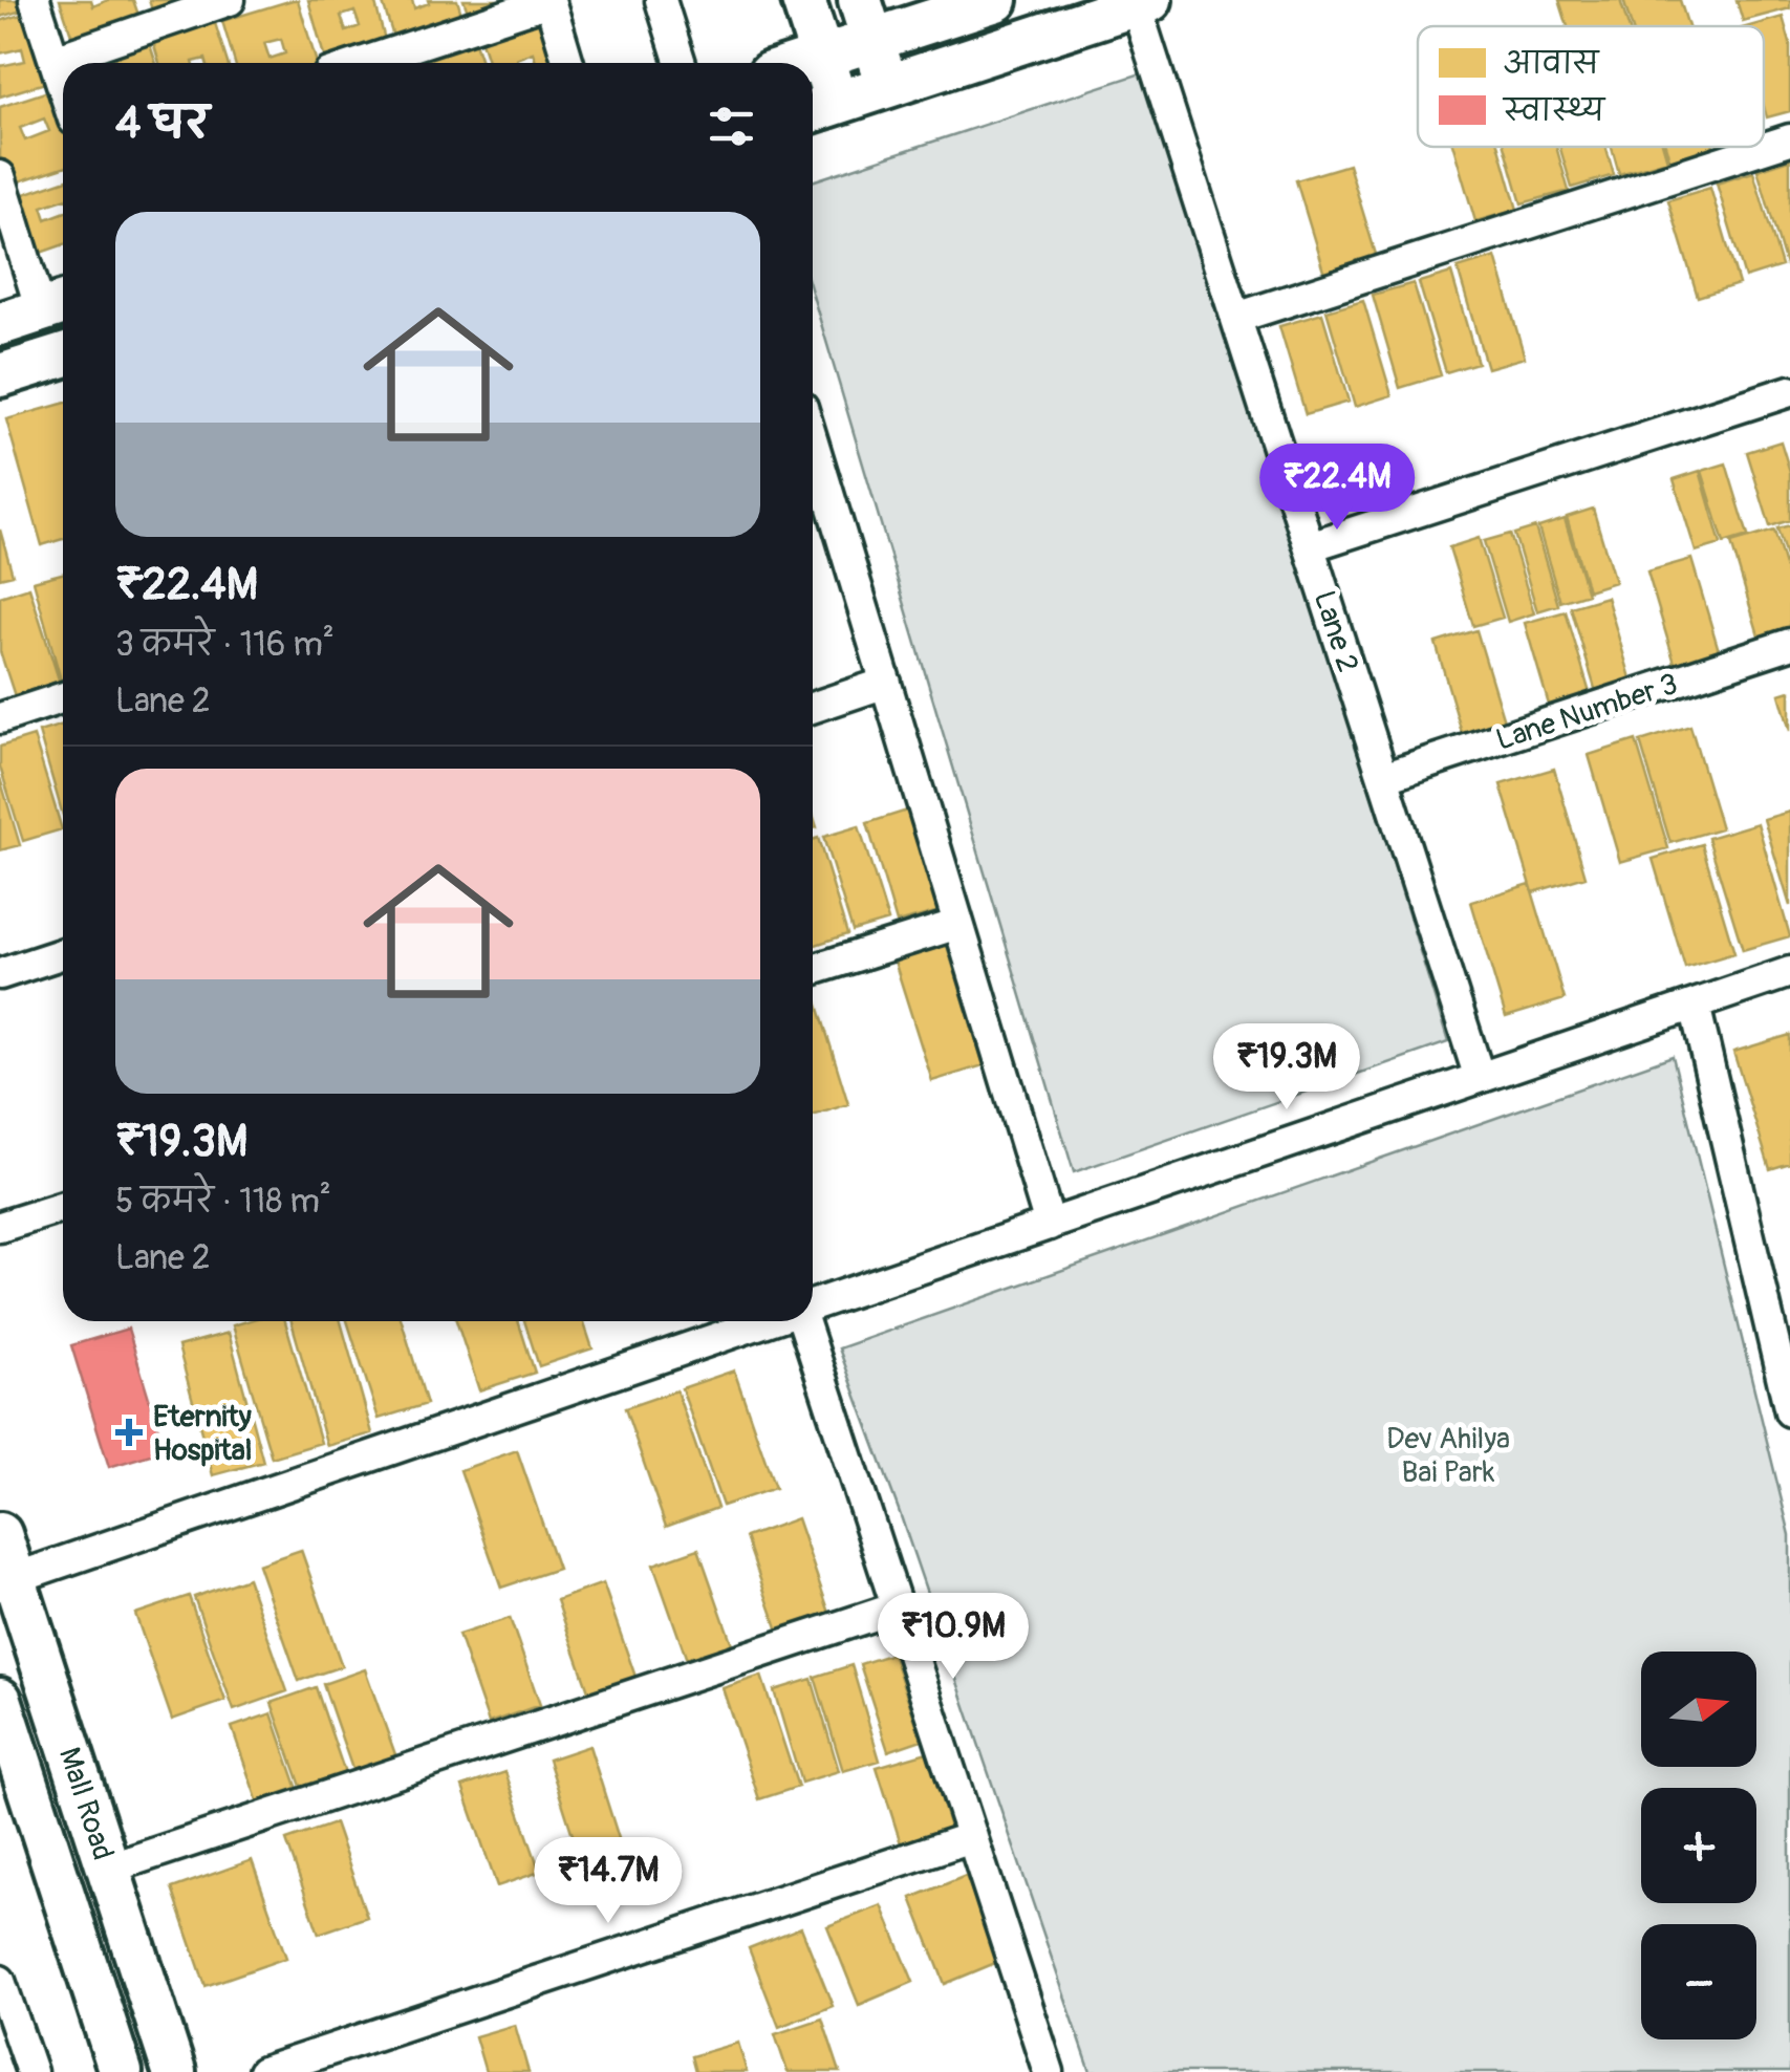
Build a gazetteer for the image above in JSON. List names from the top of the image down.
{
  "streets": {
    "street": ["Lane 2", "Lane Number 3", "Mall Road"]
  },
  "crossings": [
    ["Lane 2", "Lane Number 3"]
  ],
  "parks": ["Dev Ahilya Bai Park"],
  "places": {
    "health": ["Eternity Hospital"]
  },
  "legend": ["आवास", "स्वास्थ्य"],
  "north": "right",
  "page": {
    "heading": "4 घर",
    "list": [
      {
        "name": "₹22.4M",
        "note": "3 कमरे · 116 m² · Lane 2"
      },
      {
        "name": "₹19.3M",
        "note": "5 कमरे · 118 m² · Lane 2"
      }
    ],
    "price": [
      "₹22.4M",
      "₹19.3M",
      "₹10.9M",
      "₹14.7M"
    ],
    "map_buttons": ["+", "−"]
  }
}
